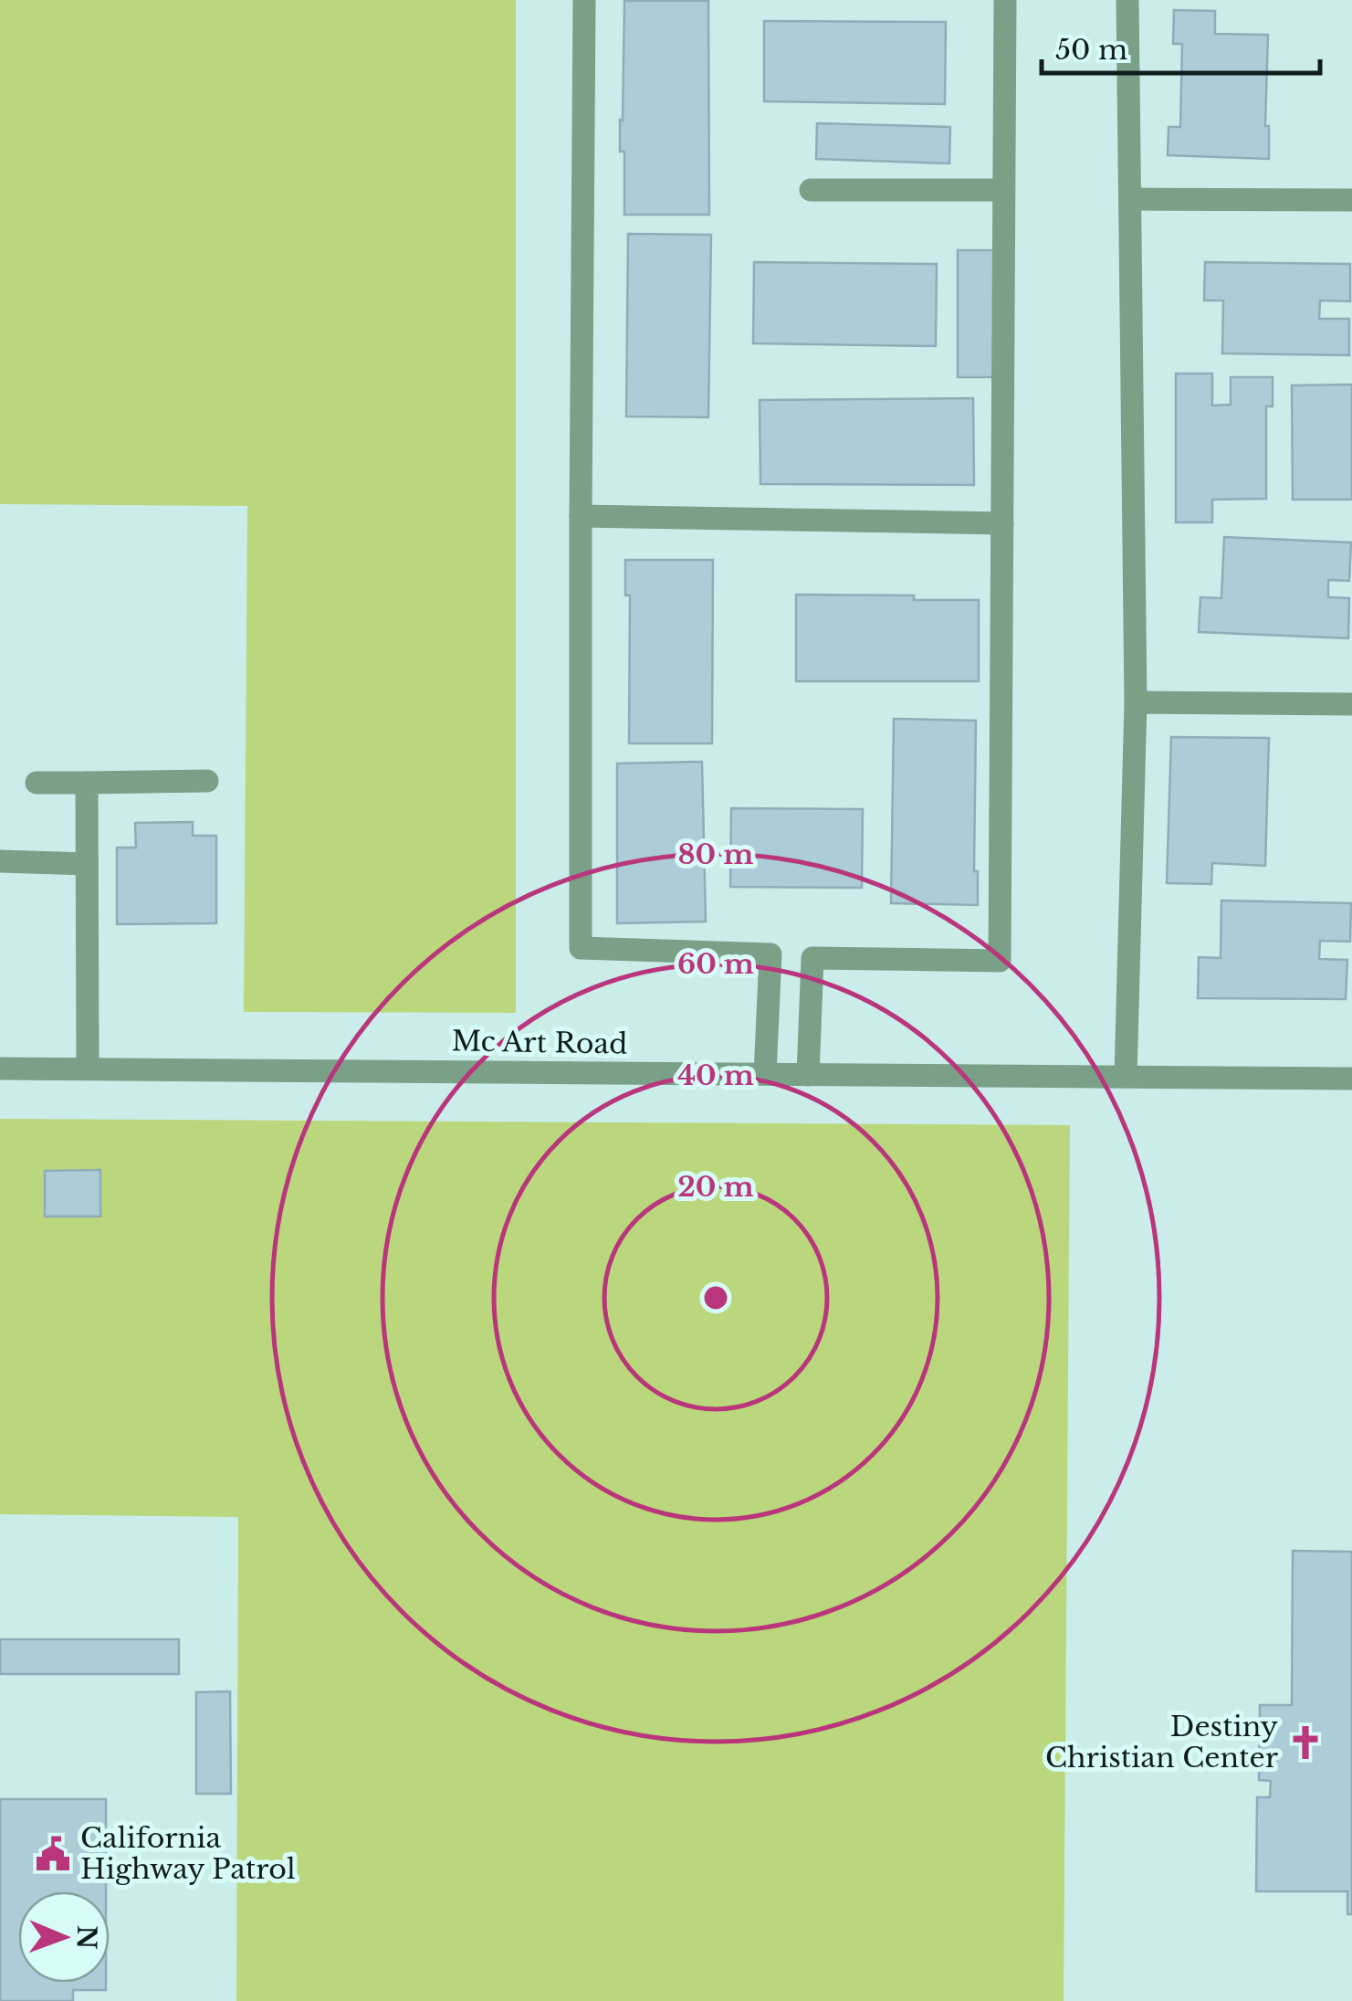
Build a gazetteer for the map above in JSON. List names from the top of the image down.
{
  "streets": {
    "street": ["Mc Art Road"]
  },
  "places": {
    "church": ["Destiny Christian Center"],
    "public building": ["California Highway Patrol"]
  },
  "scale_bar": "50 m",
  "north": "right",
  "rings": [
    "80 m",
    "60 m",
    "40 m",
    "20 m"
  ]
}
